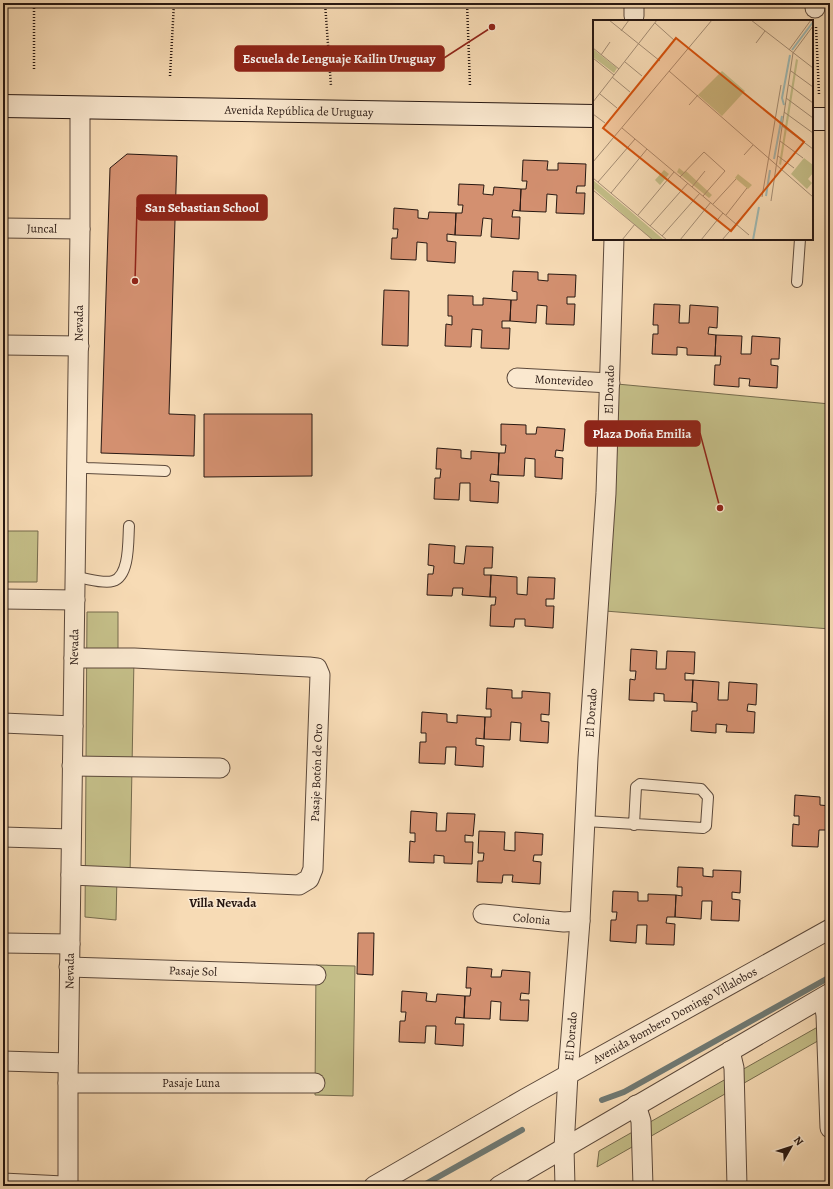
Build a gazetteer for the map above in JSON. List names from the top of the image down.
{
  "streets": {
    "street": [
      "Avenida República de Uruguay",
      "Juncal",
      "Nevada",
      "Montevideo",
      "El Dorado",
      "Pasaje Botón de Oro",
      "Colonia",
      "Pasaje Sol",
      "Avenida Bombero Domingo Villalobos",
      "Pasaje Luna"
    ]
  },
  "crossings": [
    ["Avenida República de Uruguay", "Nevada"],
    ["Juncal", "Nevada"],
    ["Nevada", "Pasaje Botón de Oro"],
    ["Nevada", "Pasaje Sol"],
    ["Nevada", "Pasaje Luna"],
    ["Montevideo", "El Dorado"],
    ["El Dorado", "Colonia"],
    ["El Dorado", "Avenida Bombero Domingo Villalobos"]
  ],
  "districts": ["Villa Nevada"],
  "places": ["Escuela de Lenguaje Kailin Uruguay", "San Sebastian School", "Plaza Doña Emilia"],
  "north": "top right"
}
